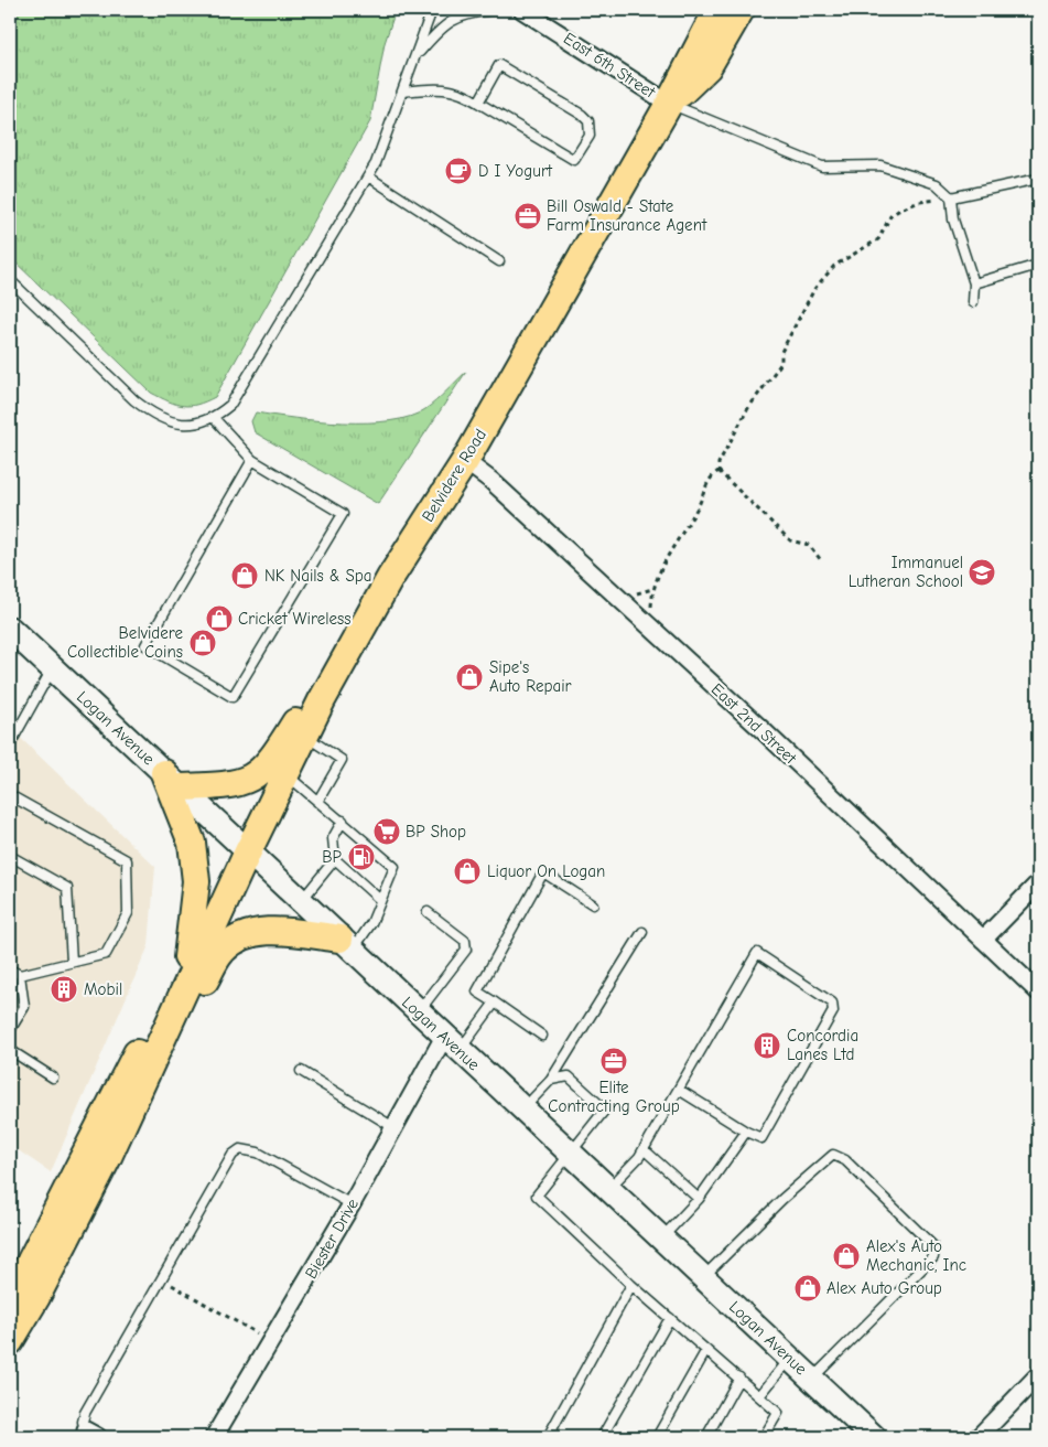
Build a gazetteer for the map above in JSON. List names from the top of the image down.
{
  "streets": {
    "main road": ["Belvidere Road", "Logan Avenue"],
    "street": ["East 6th Street", "East 2nd Street", "Biester Drive"]
  },
  "crossings": [
    ["East 6th Street", "Belvidere Road"],
    ["Belvidere Road", "East 2nd Street"],
    ["Belvidere Road", "Logan Avenue"],
    ["Logan Avenue", "Biester Drive"]
  ],
  "places": {
    "cafe": ["D I Yogurt"],
    "office": ["Bill Oswald - State Farm Insurance Agent", "Elite Contracting Group"],
    "school or university": ["Immanuel Lutheran School"],
    "shop": [
      "NK Nails & Spa",
      "Cricket Wireless",
      "Belvidere Collectible Coins",
      "Sipe's Auto Repair",
      "Liquor On Logan",
      "Alex's Auto Mechanic, Inc",
      "Alex Auto Group"
    ],
    "supermarket": ["BP Shop"],
    "fuel station": ["BP"],
    "building": ["Mobil", "Concordia Lanes Ltd"]
  }
}
